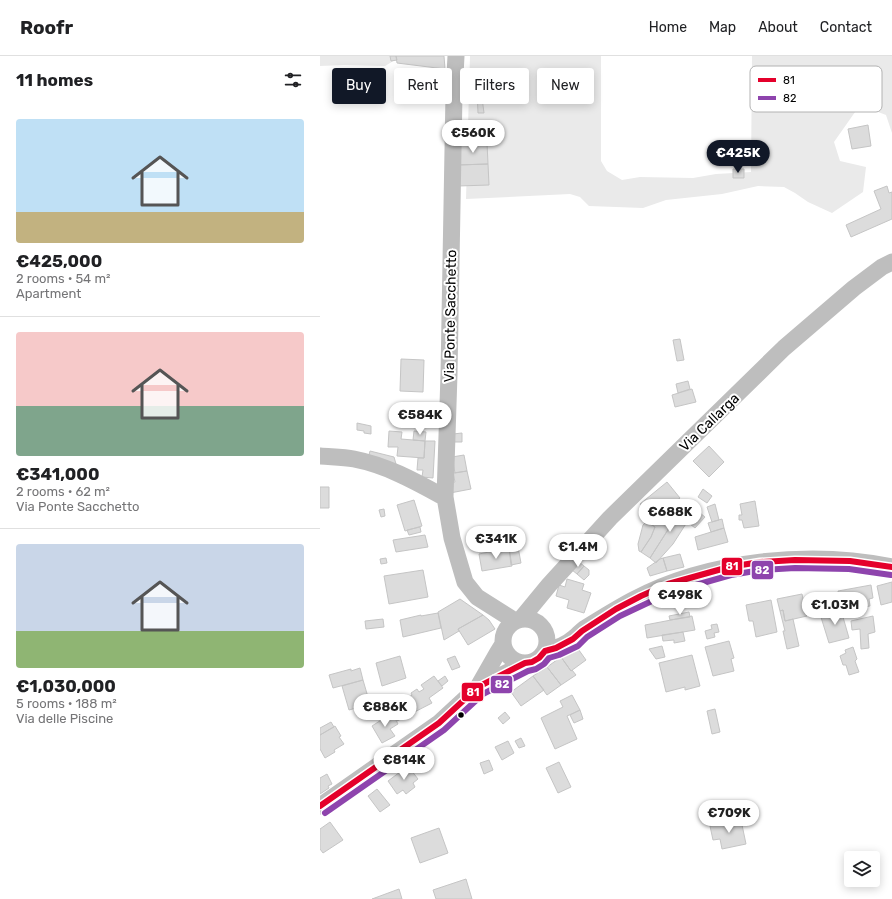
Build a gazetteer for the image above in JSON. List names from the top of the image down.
{
  "streets": {
    "street": ["Via Ponte Sacchetto", "Via Callarga"]
  },
  "crossings": [
    ["Via Ponte Sacchetto", "Via Callarga"]
  ],
  "lines": ["transit line 81", "transit line 82"],
  "legend": ["81", "82"],
  "page": {
    "header": "Roofr",
    "nav": [
      "Home",
      "Map",
      "About",
      "Contact"
    ],
    "heading": "11 homes",
    "chip": [
      "Buy",
      "Rent",
      "Filters",
      "New"
    ],
    "list": [
      {
        "name": "€425,000",
        "note": "2 rooms · 54 m² · Apartment"
      },
      {
        "name": "€341,000",
        "note": "2 rooms · 62 m² · Via Ponte Sacchetto"
      },
      {
        "name": "€1,030,000",
        "note": "5 rooms · 188 m² · Via delle Piscine"
      }
    ],
    "price": [
      "€560K",
      "€425K",
      "€584K",
      "€688K",
      "€341K",
      "€1.4M",
      "€498K",
      "€1.03M",
      "€886K",
      "€814K",
      "€709K"
    ]
  }
}
